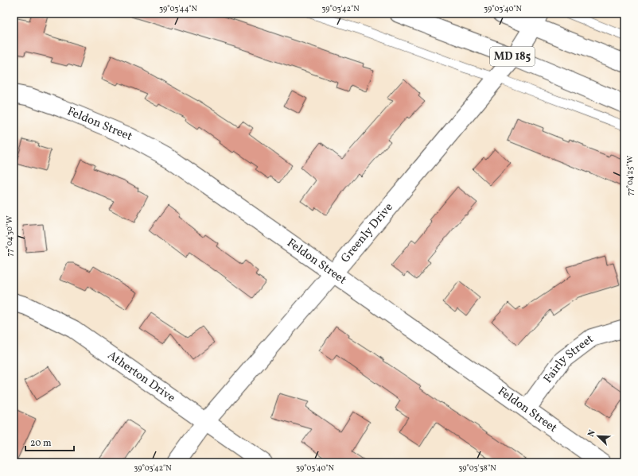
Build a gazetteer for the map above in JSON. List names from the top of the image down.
{
  "streets": {
    "street": [
      "MD 185",
      "Feldon Street",
      "Greenly Drive",
      "Fairly Street",
      "Atherton Drive"
    ]
  },
  "crossings": [
    ["MD 185", "Greenly Drive"],
    ["Feldon Street", "Greenly Drive"],
    ["Feldon Street", "Fairly Street"],
    ["Greenly Drive", "Atherton Drive"]
  ],
  "scale_bar": "20 m",
  "north": "top left",
  "coordinates": [
    "39°03'44\"N",
    "39°03'42\"N",
    "39°03'40\"N",
    "77°04'25\"W",
    "77°04'30\"W",
    "39°03'38\"N"
  ]
}
